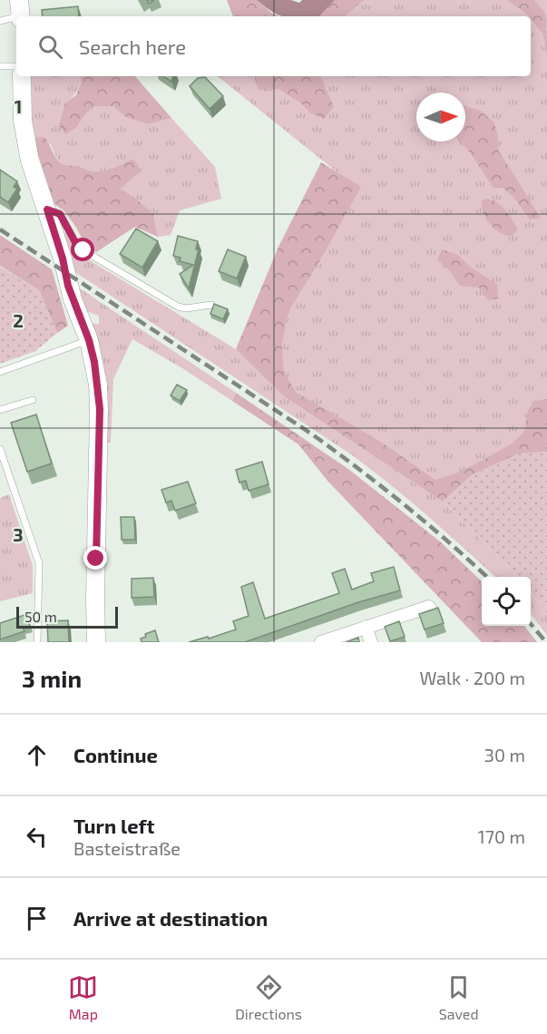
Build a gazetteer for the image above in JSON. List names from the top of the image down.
{
  "scale_bar": "50 m",
  "north": "right",
  "page": {
    "search": "Search here",
    "scale": "50 m",
    "heading": ["3 min", "Walk · 200 m"],
    "list": [
      ["Continue", "30 m"],
      ["Turn left", "Basteistraße", "170 m"],
      "Arrive at destination"
    ],
    "nav": ["Map", "Directions", "Saved"]
  },
  "grid": {
    "rows": ["1", "2", "3"]
  }
}
